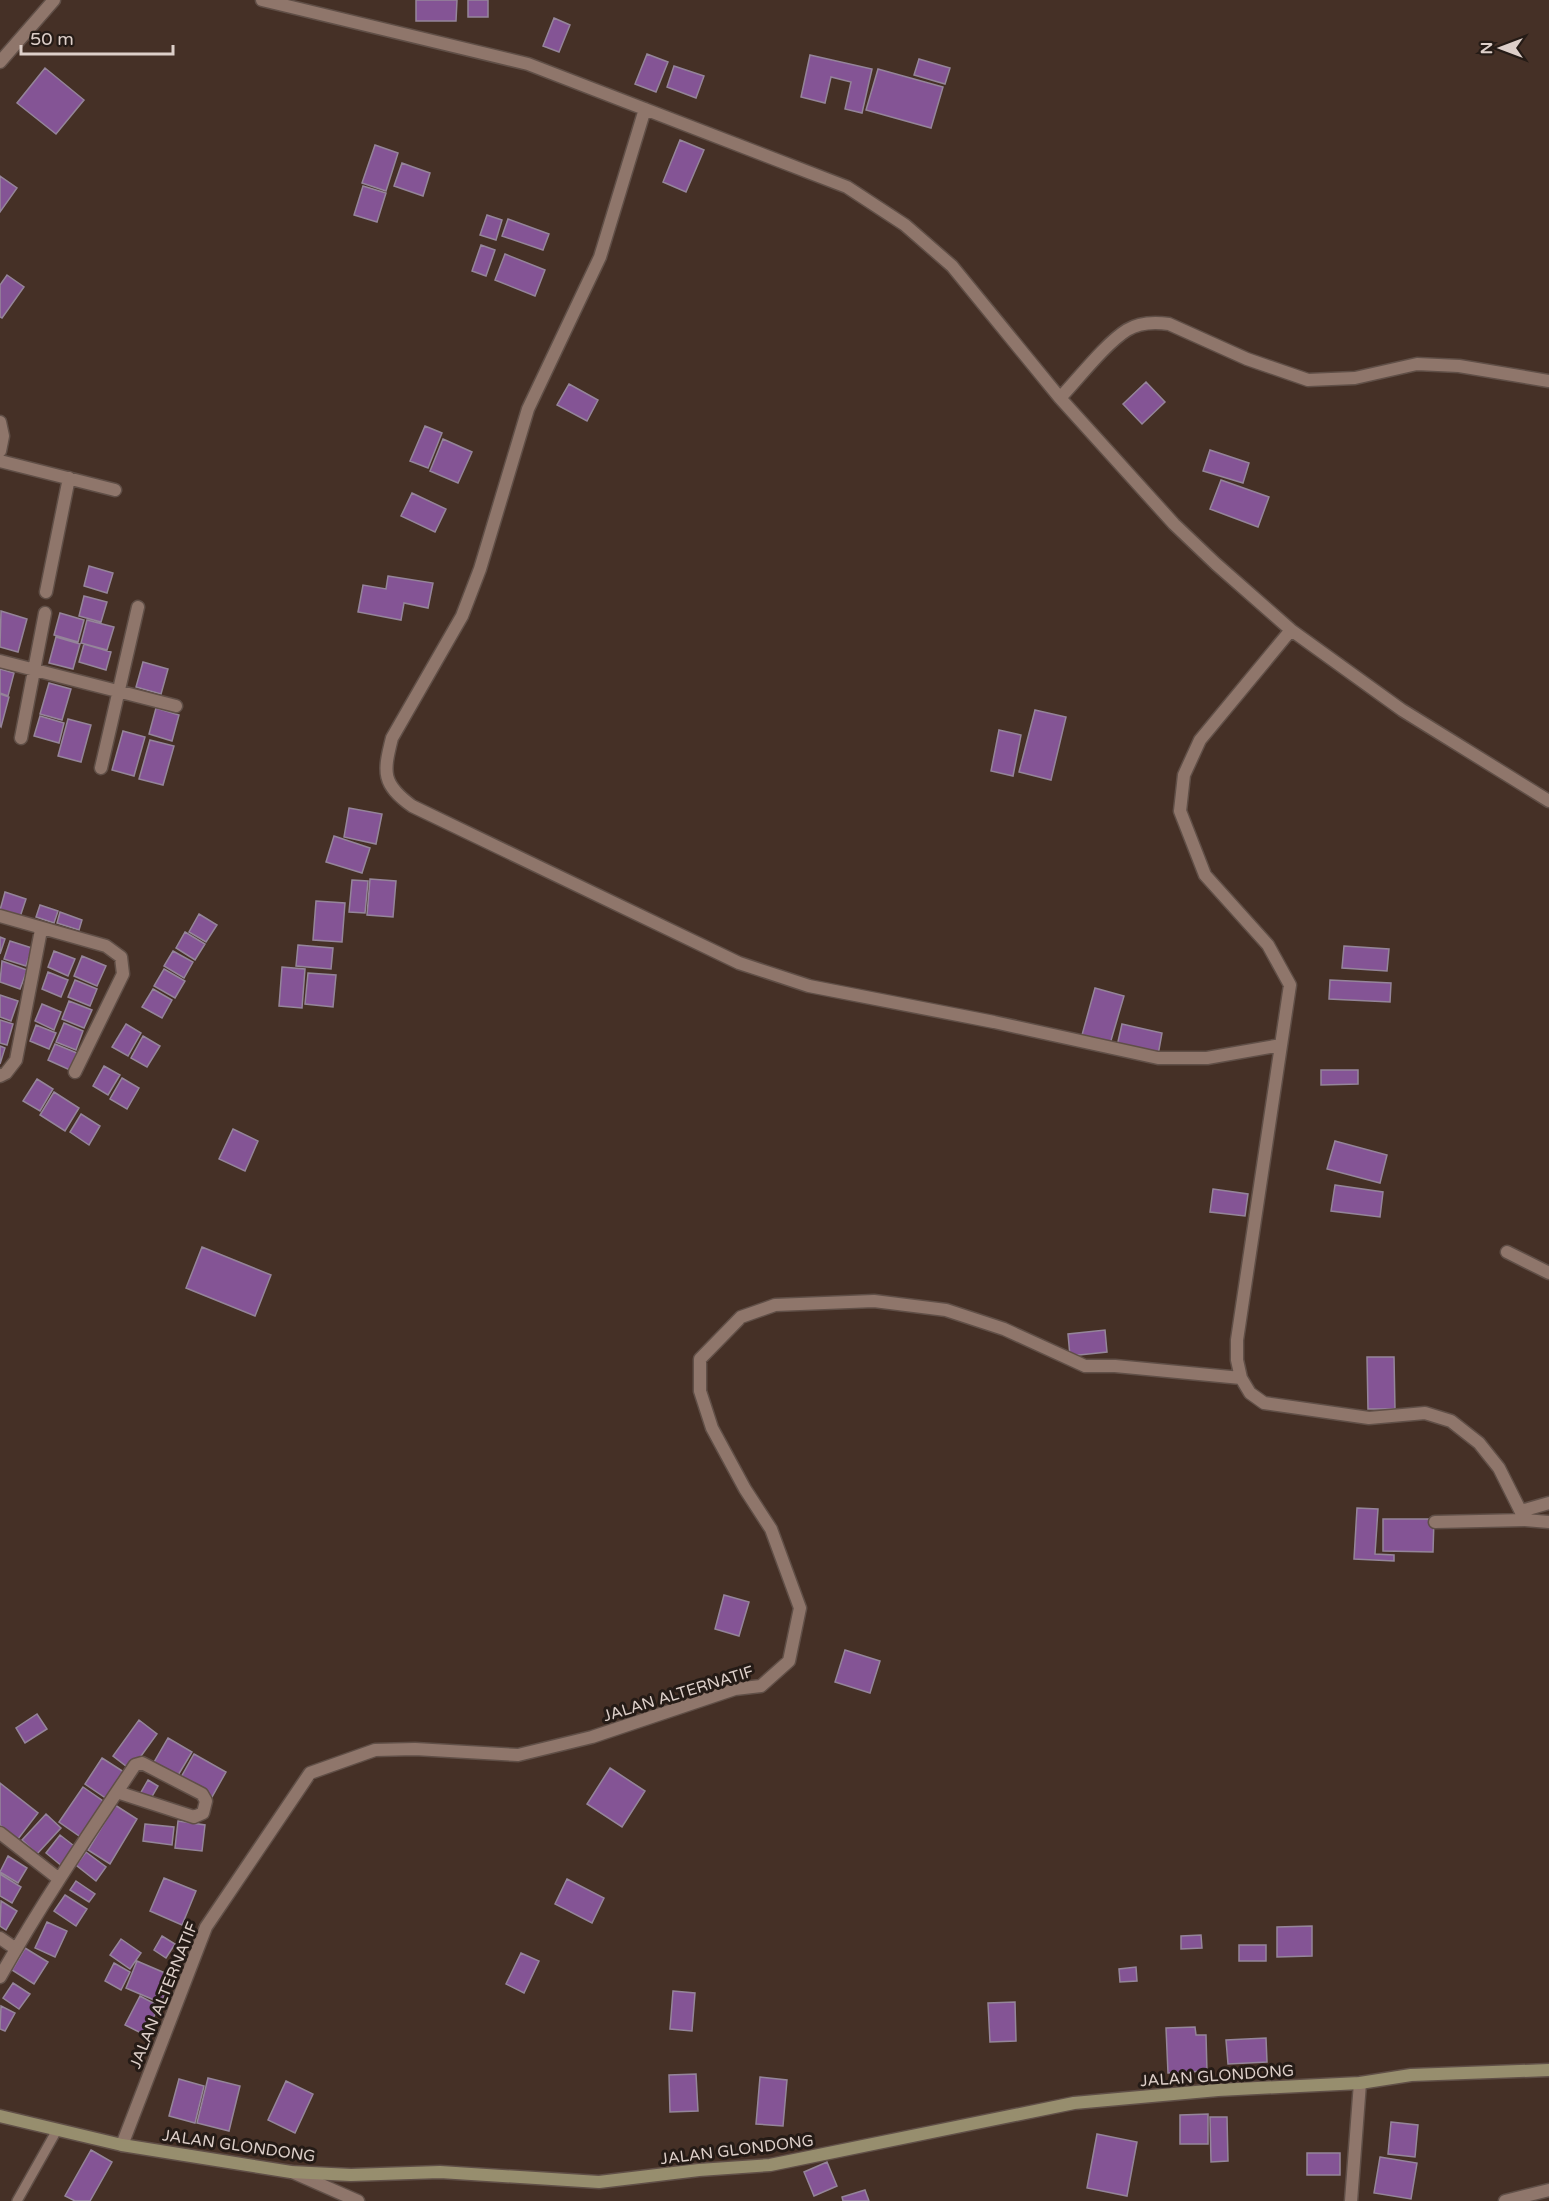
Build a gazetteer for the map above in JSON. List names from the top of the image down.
{
  "streets": {
    "main road": ["JALAN GLONDONG"],
    "street": ["JALAN ALTERNATIF"]
  },
  "crossings": [
    ["JALAN ALTERNATIF", "JALAN GLONDONG"]
  ],
  "scale_bar": "50 m",
  "north": "left"
}
